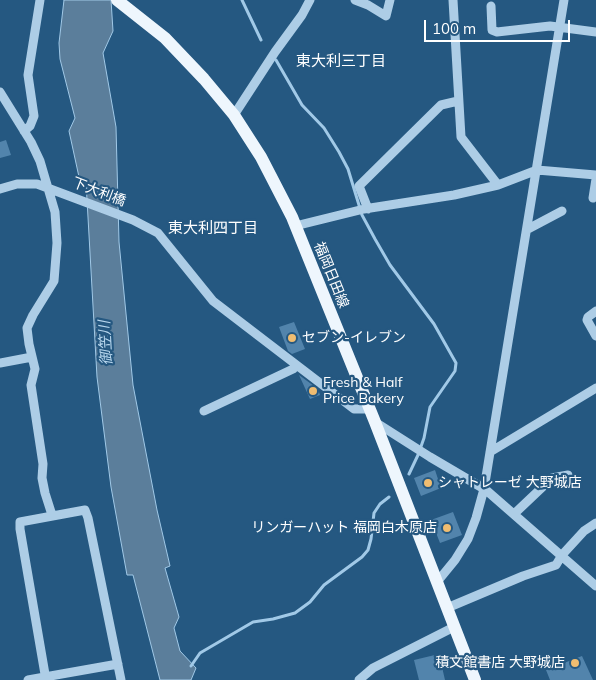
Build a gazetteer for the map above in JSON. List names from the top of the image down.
{
  "streets": {
    "main road": ["福岡日田線"],
    "street": ["下大利橋"]
  },
  "crossings": [
    ["下大利橋", "福岡日田線"]
  ],
  "districts": ["東大利三丁目", "東大利四丁目"],
  "water": ["御笠川"],
  "places": [
    "セブン-イレブン",
    "Fresh & Half Price Bakery",
    "シャトレーゼ 大野城店",
    "リンガーハット 福岡白木原店",
    "積文館書店 大野城店"
  ],
  "scale_bar": "100 m"
}
